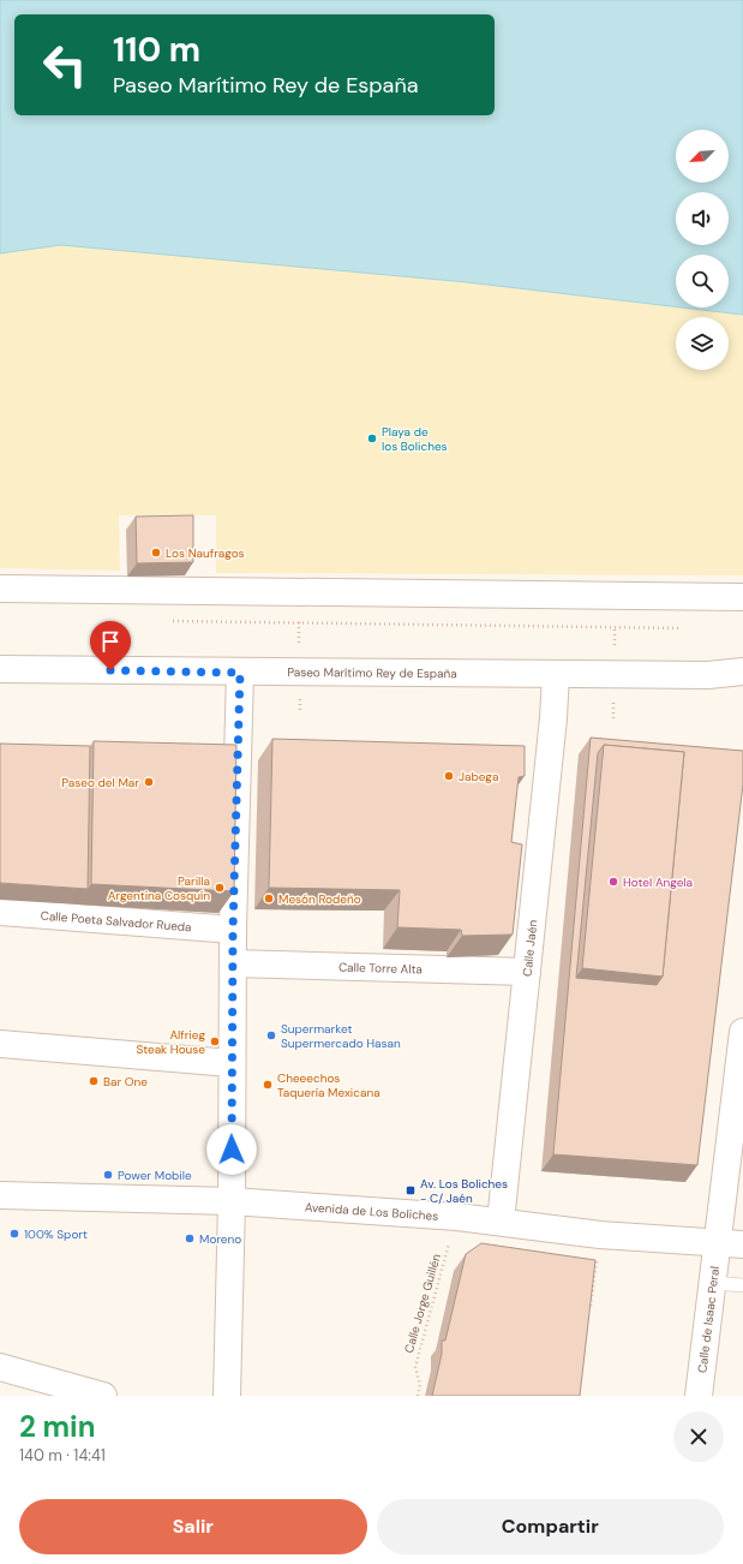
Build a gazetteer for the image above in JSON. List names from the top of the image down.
{
  "streets": {
    "street": [
      "Paseo Marítimo Rey de España",
      "Calle Poeta Salvador Rueda",
      "Calle Jaén",
      "Calle Torre Alta",
      "Avenida de Los Boliches",
      "Calle de Isaac Peral"
    ],
    "path": ["Calle Jorge Guillén"]
  },
  "crossings": [
    ["Paseo Marítimo Rey de España", "Calle Jaén"],
    ["Calle Jaén", "Calle Torre Alta"],
    ["Calle Jaén", "Avenida de Los Boliches"],
    ["Avenida de Los Boliches", "Calle Jorge Guillén"],
    ["Avenida de Los Boliches", "Calle de Isaac Peral"]
  ],
  "places": {
    "other": [
      "Playa de los Boliches",
      "Los Naufragos",
      "Jabega",
      "Paseo del Mar",
      "Hotel Angela",
      "Parilla Argentina Cosquín",
      "Mesón Rodeño",
      "Supermarket Supermercado Hasan",
      "Alfrieg Steak House",
      "Bar One",
      "Cheeechos Taquería Mexicana",
      "Power Mobile",
      "100% Sport",
      "Moreno"
    ],
    "transit": ["Av. Los Boliches - C/ Jaén"]
  },
  "north": "bottom left",
  "page": {
    "turn": ["110 m", "Paseo Marítimo Rey de España"],
    "heading": ["2 min", "140 m · 14:41"],
    "buttons": ["Salir", "Compartir"]
  }
}
